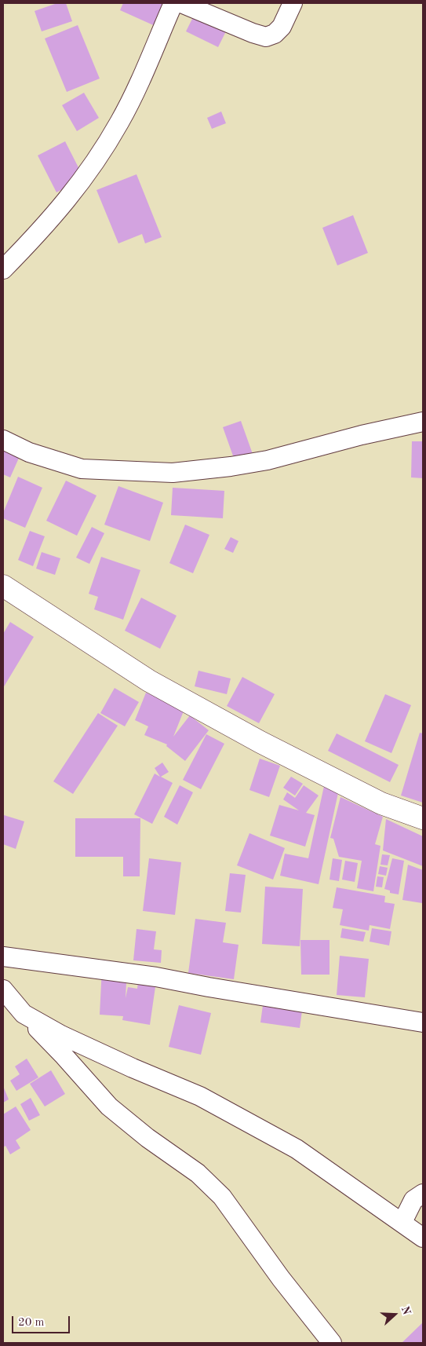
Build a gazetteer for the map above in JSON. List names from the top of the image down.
{
  "scale_bar": "20 m",
  "north": "right"
}
